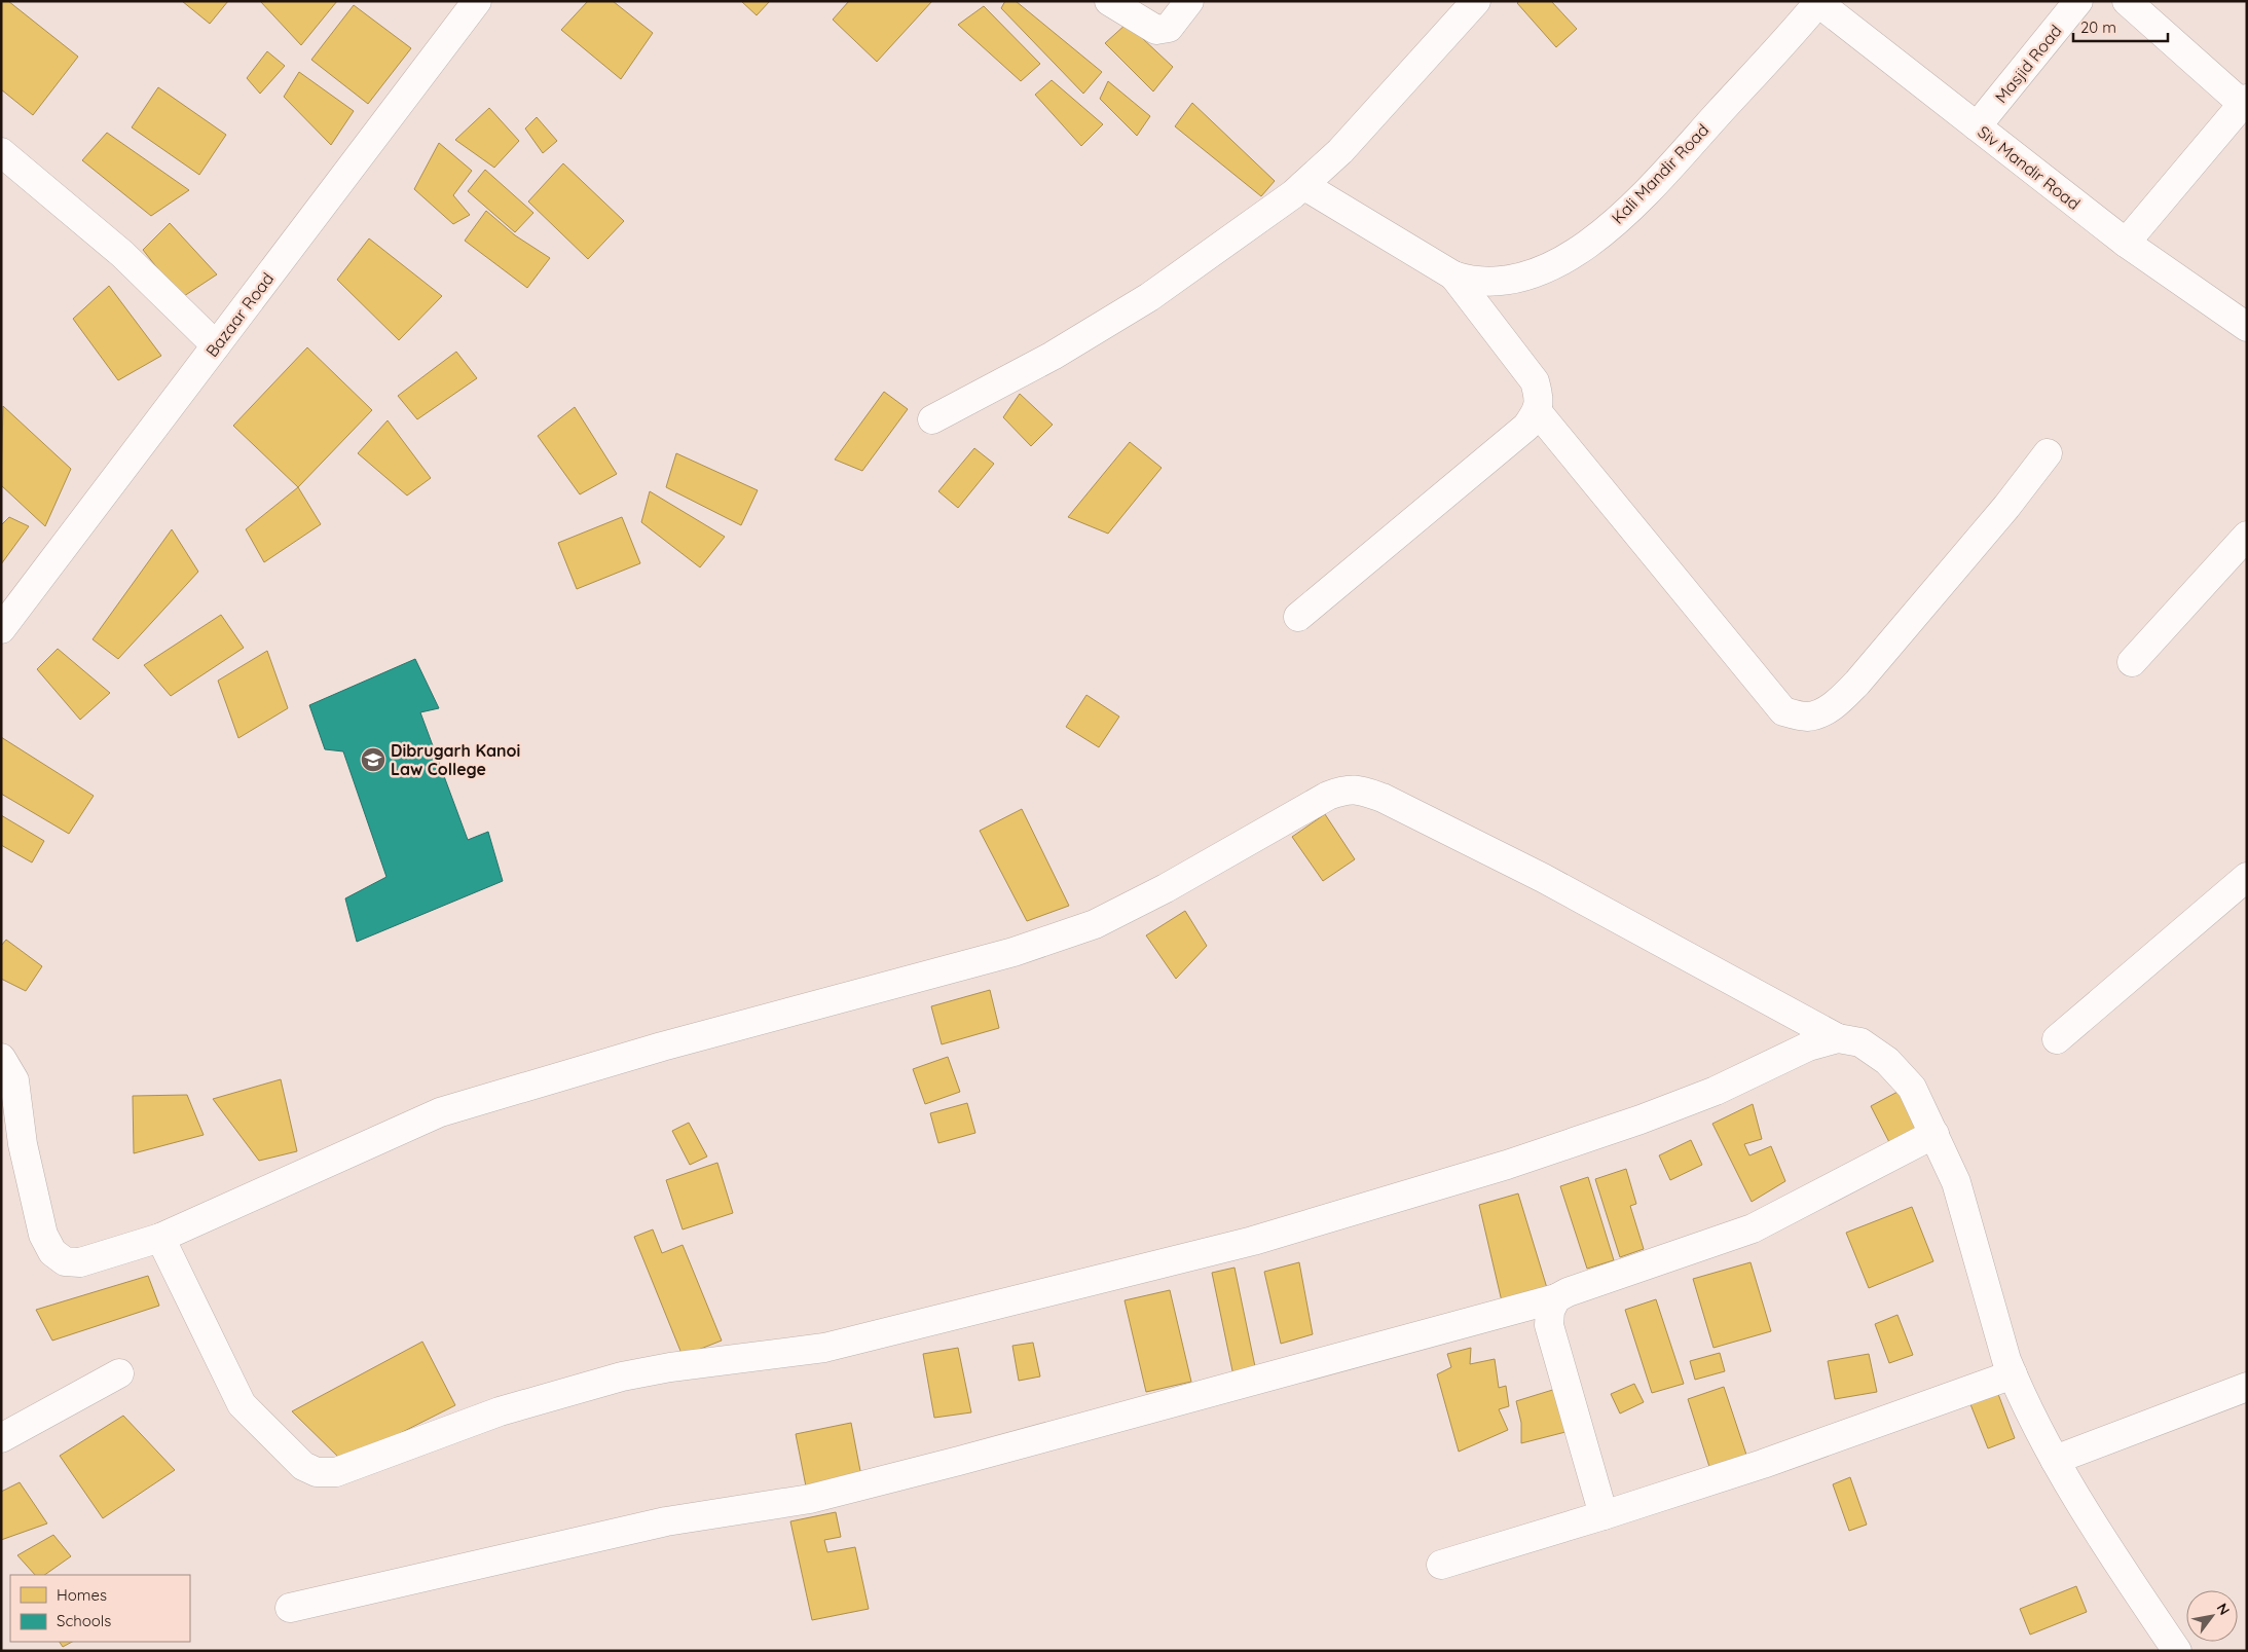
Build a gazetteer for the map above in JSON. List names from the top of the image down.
{
  "streets": {
    "street": [
      "Masjid Road",
      "Siv Mandir Road",
      "Kali Mandir Road",
      "Bazaar Road"
    ]
  },
  "crossings": [
    ["Masjid Road", "Siv Mandir Road"],
    ["Siv Mandir Road", "Kali Mandir Road"]
  ],
  "places": {
    "school or university": ["Dibrugarh Kanoi Law College"]
  },
  "legend": ["Homes", "Schools"],
  "scale_bar": "20 m",
  "north": "top right"
}
